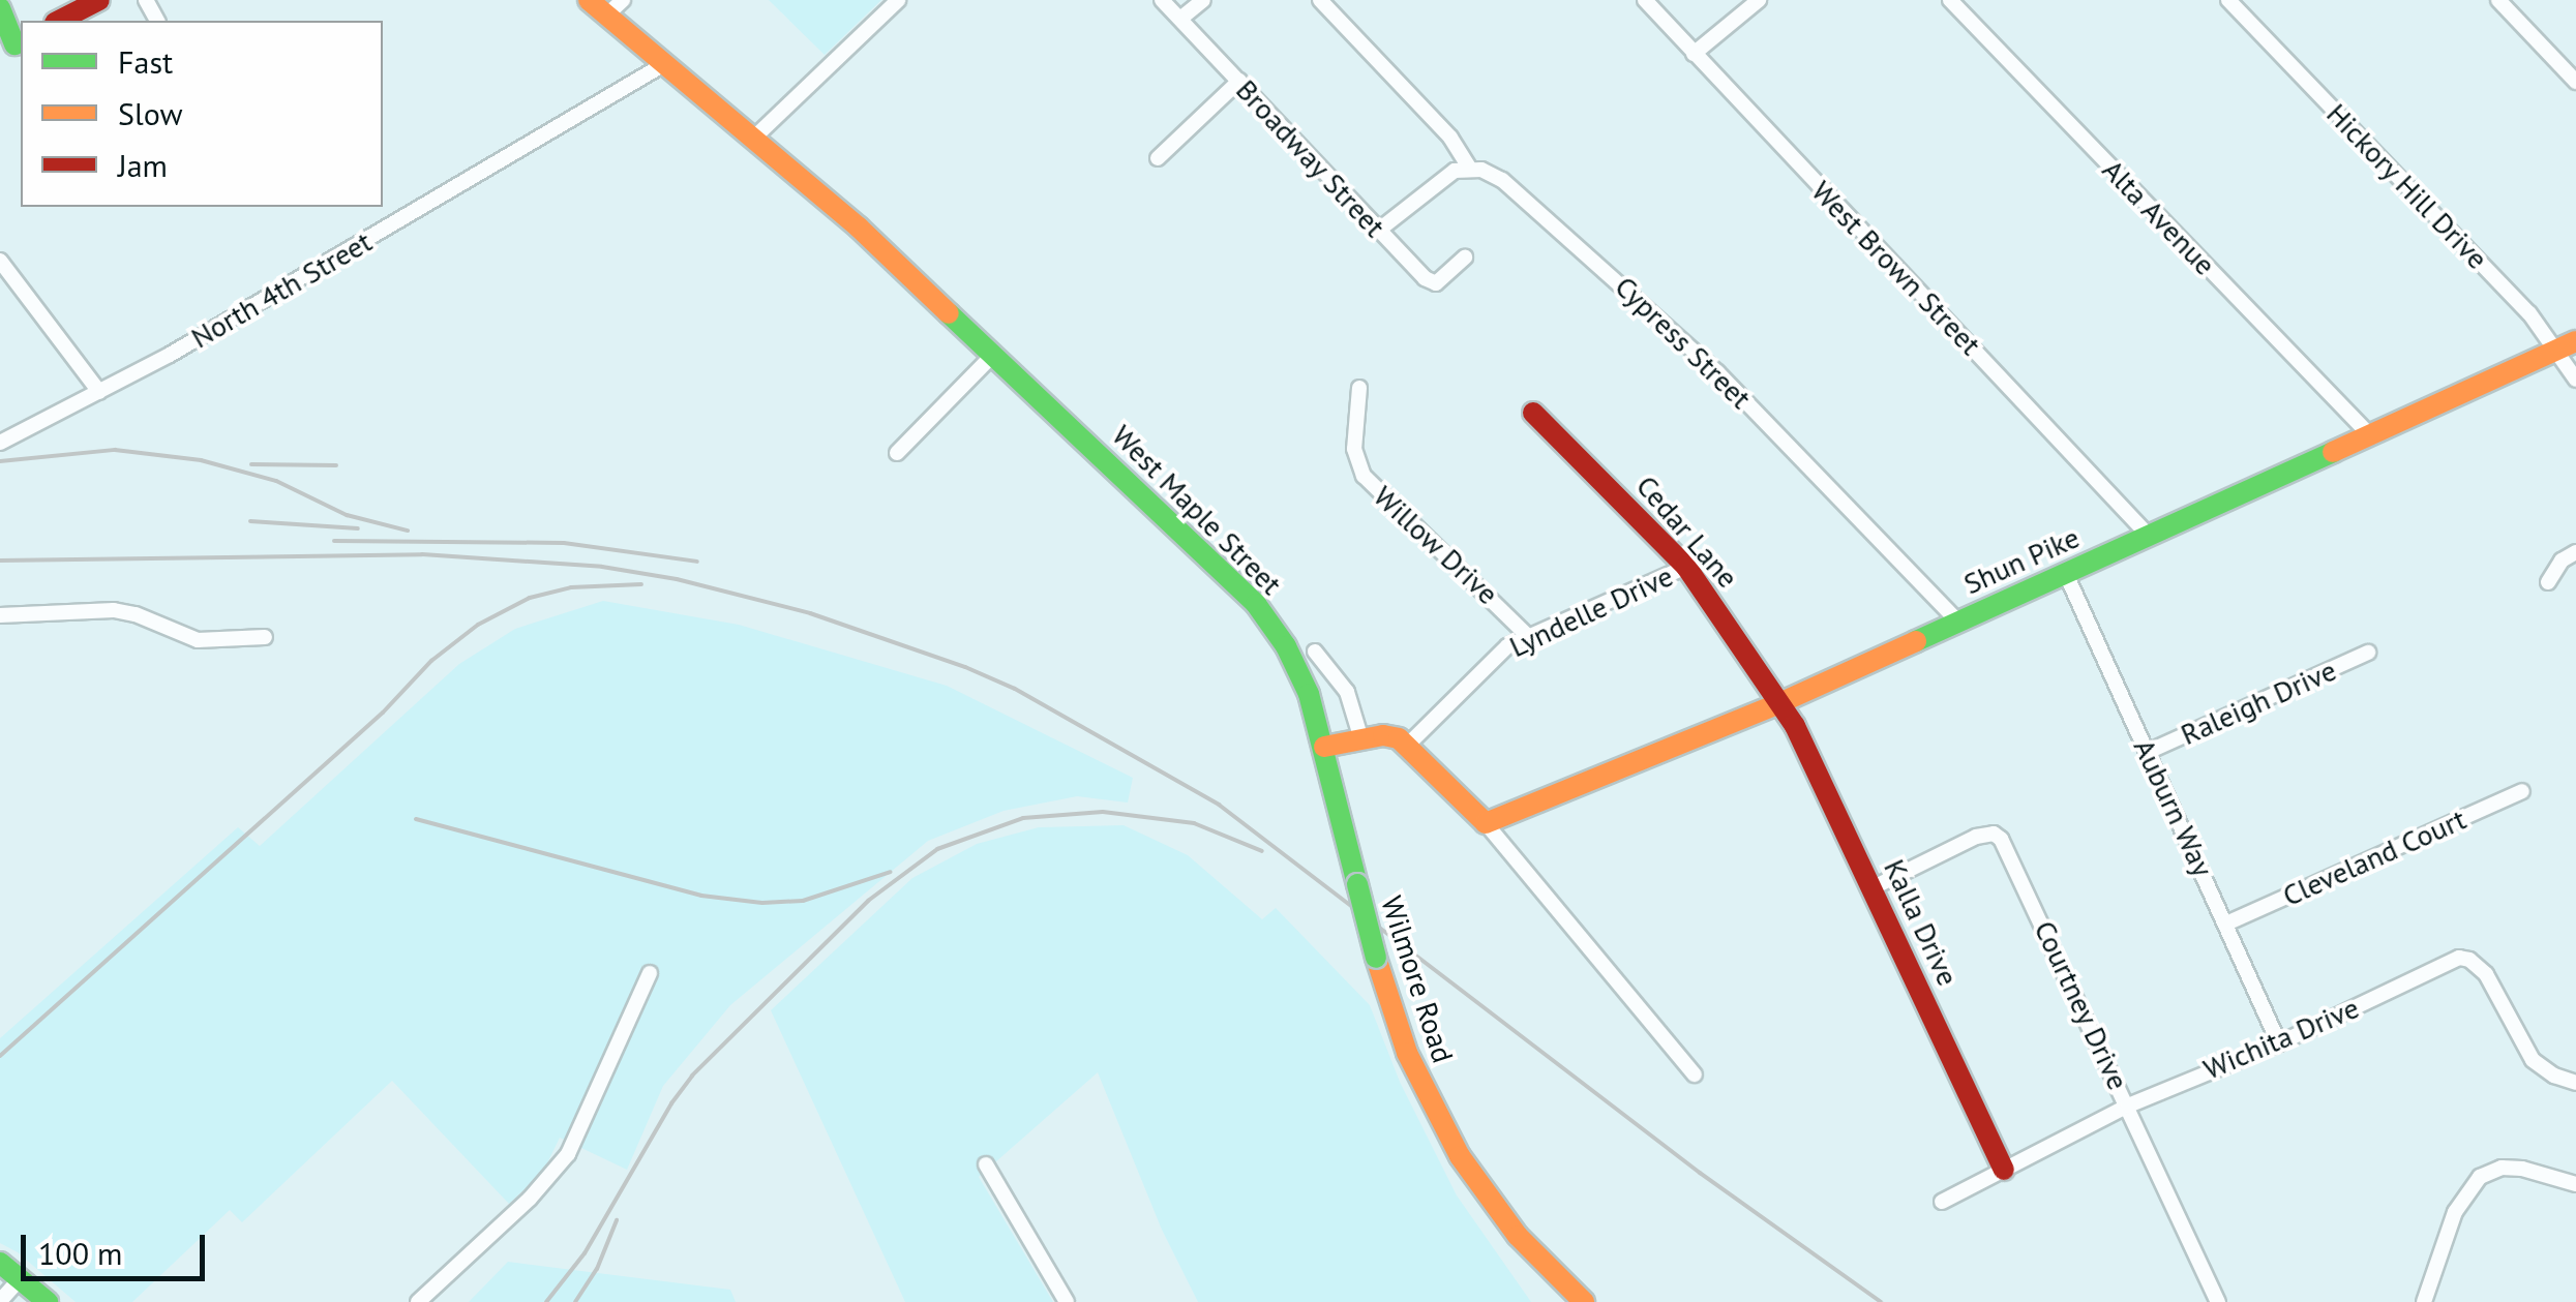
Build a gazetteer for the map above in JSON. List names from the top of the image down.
{
  "streets": {
    "street": [
      "Broadway Street",
      "Hickory Hill Drive",
      "Alta Avenue",
      "West Brown Street",
      "North 4th Street",
      "Cypress Street",
      "West Maple Street",
      "Cedar Lane",
      "Willow Drive",
      "Shun Pike",
      "Lyndelle Drive",
      "Raleigh Drive",
      "Auburn Way",
      "Cleveland Court",
      "Kalla Drive",
      "Wilmore Road",
      "Courtney Drive",
      "Wichita Drive"
    ]
  },
  "crossings": [
    ["Hickory Hill Drive", "Shun Pike"],
    ["Alta Avenue", "Shun Pike"],
    ["West Brown Street", "Shun Pike"],
    ["North 4th Street", "West Maple Street"],
    ["Cypress Street", "Shun Pike"],
    ["West Maple Street", "Wilmore Road"],
    ["Cedar Lane", "Shun Pike"],
    ["Cedar Lane", "Lyndelle Drive"],
    ["Cedar Lane", "Kalla Drive"],
    ["Willow Drive", "Lyndelle Drive"],
    ["Shun Pike", "Auburn Way"],
    ["Shun Pike", "Kalla Drive"],
    ["Raleigh Drive", "Auburn Way"],
    ["Auburn Way", "Cleveland Court"],
    ["Auburn Way", "Wichita Drive"],
    ["Kalla Drive", "Courtney Drive"],
    ["Kalla Drive", "Wichita Drive"],
    ["Courtney Drive", "Wichita Drive"]
  ],
  "legend": ["Fast", "Slow", "Jam"],
  "scale_bar": "100 m"
}
